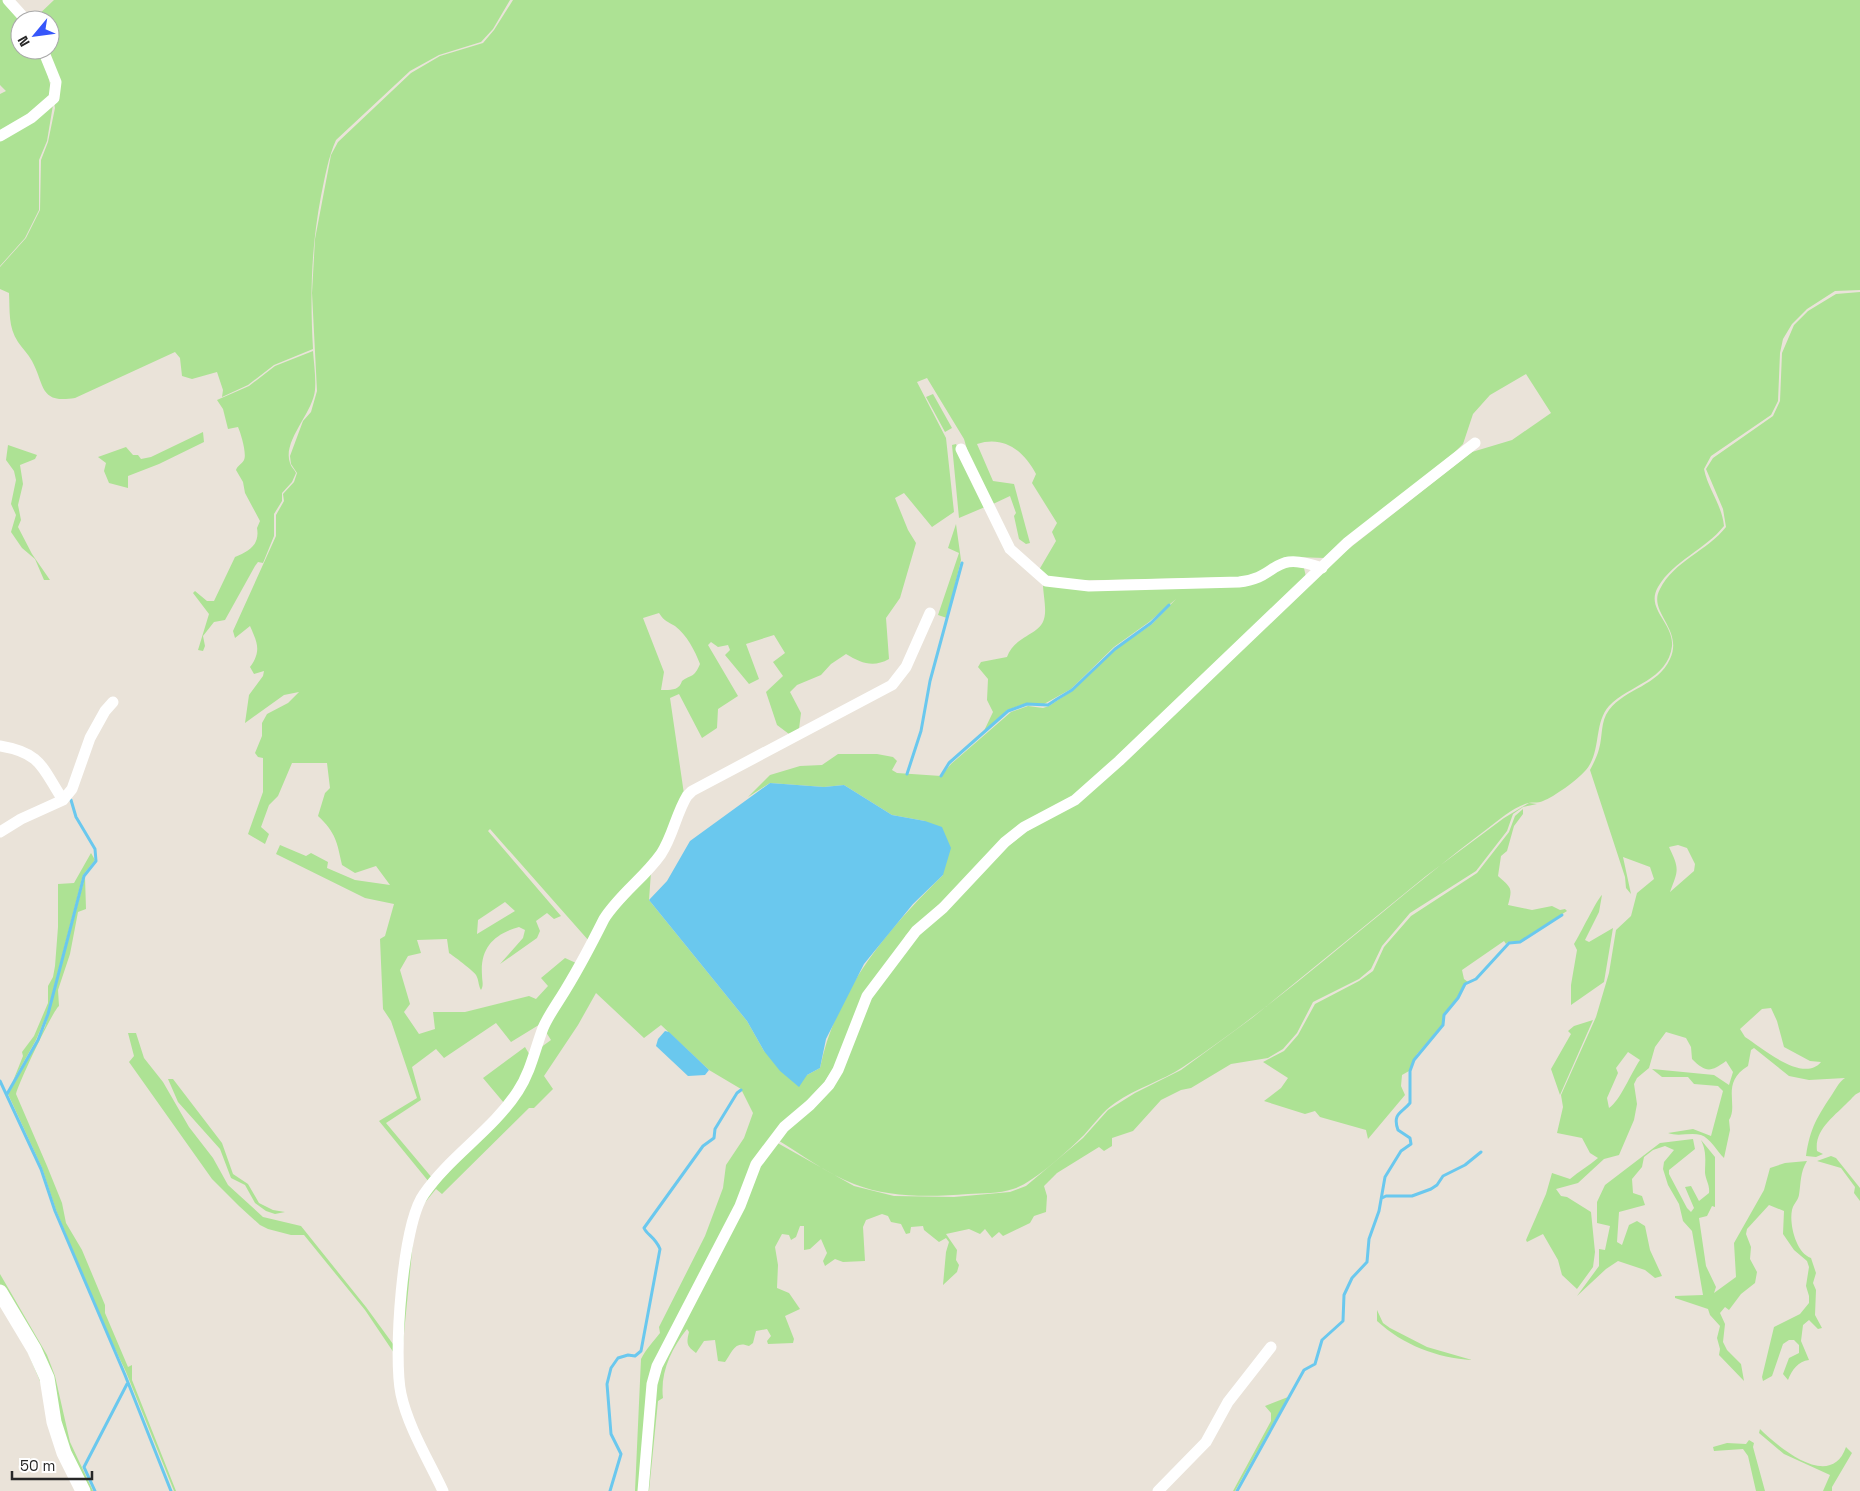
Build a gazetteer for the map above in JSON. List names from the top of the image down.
{
  "scale_bar": "50 m",
  "north": "bottom left"
}
